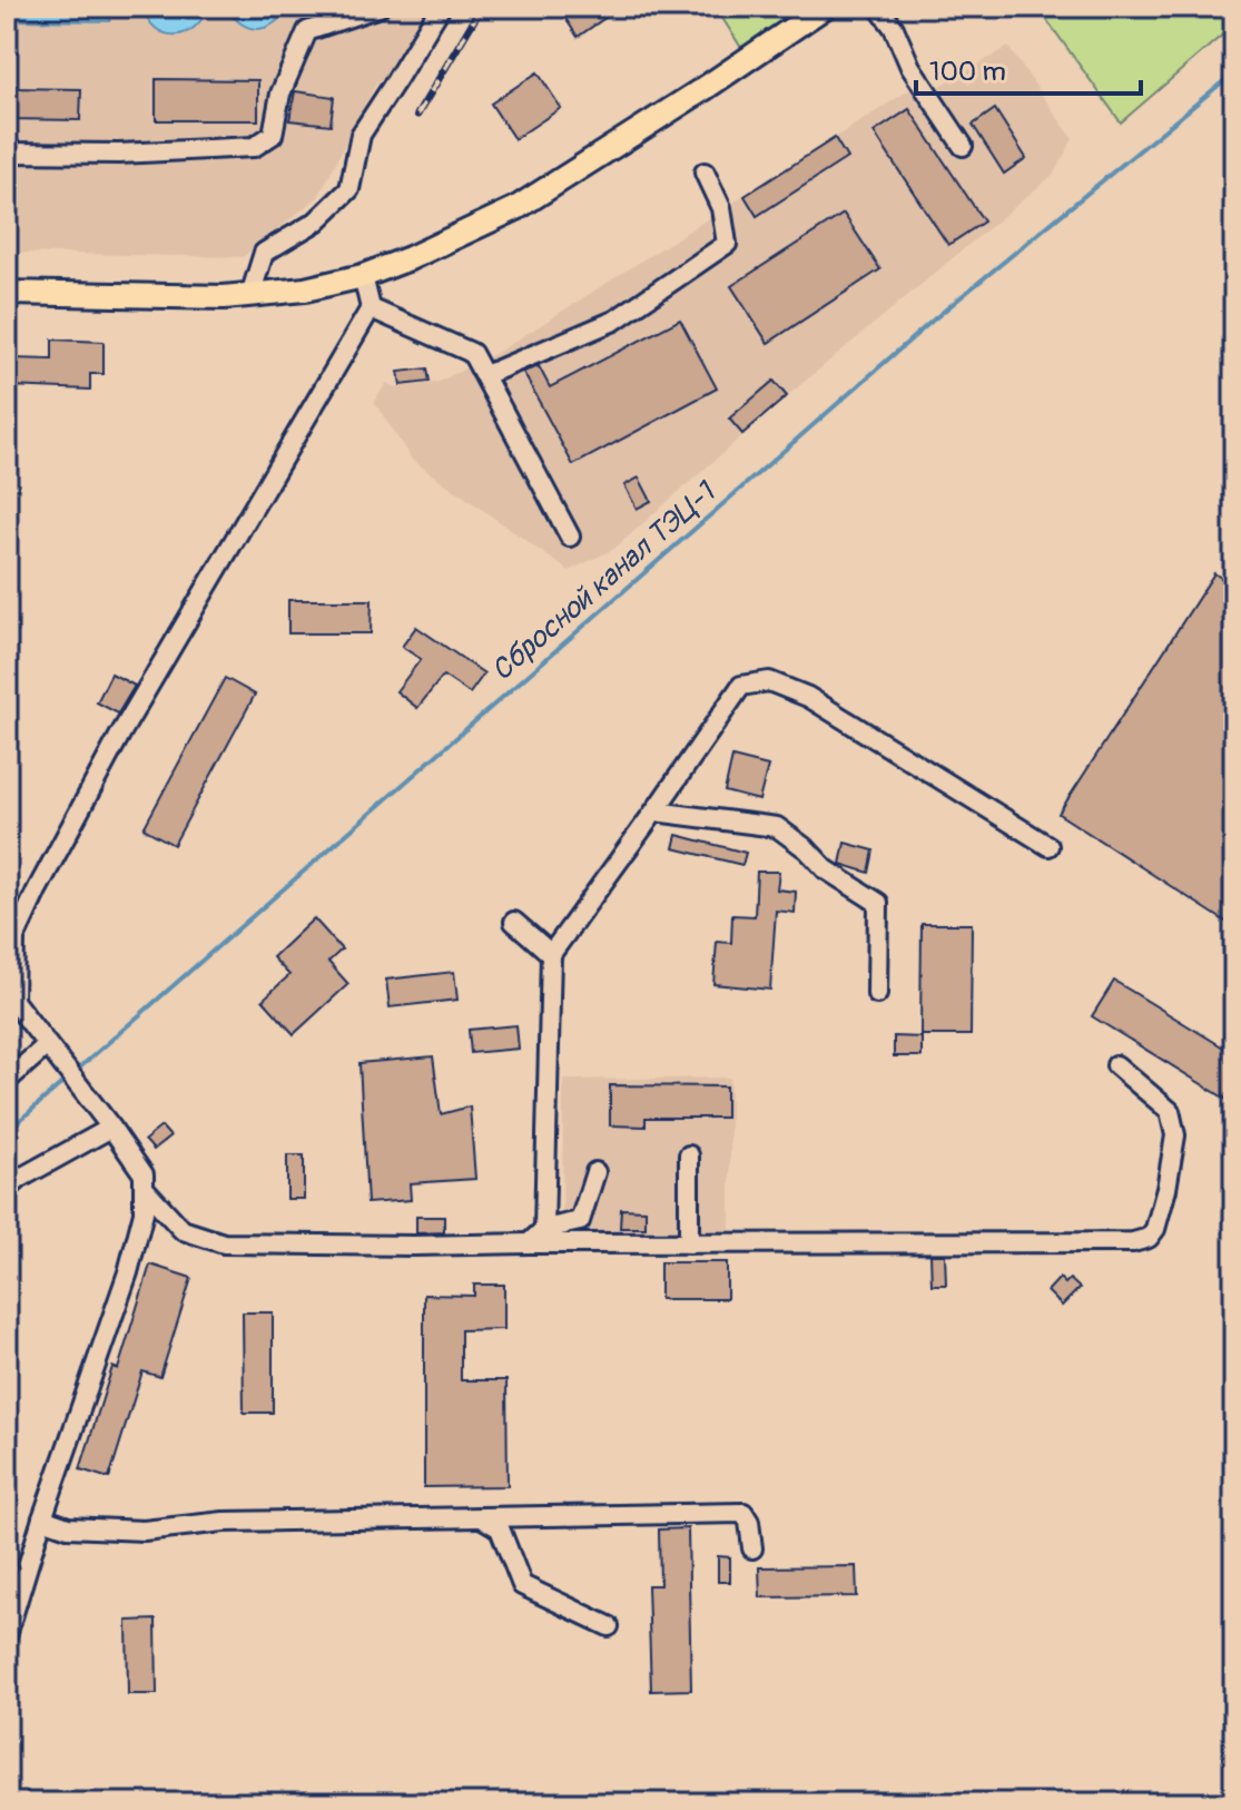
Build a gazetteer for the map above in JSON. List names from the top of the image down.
{
  "water": ["Сбросной канал ТЭЦ-1"],
  "scale_bar": "100 m"
}
